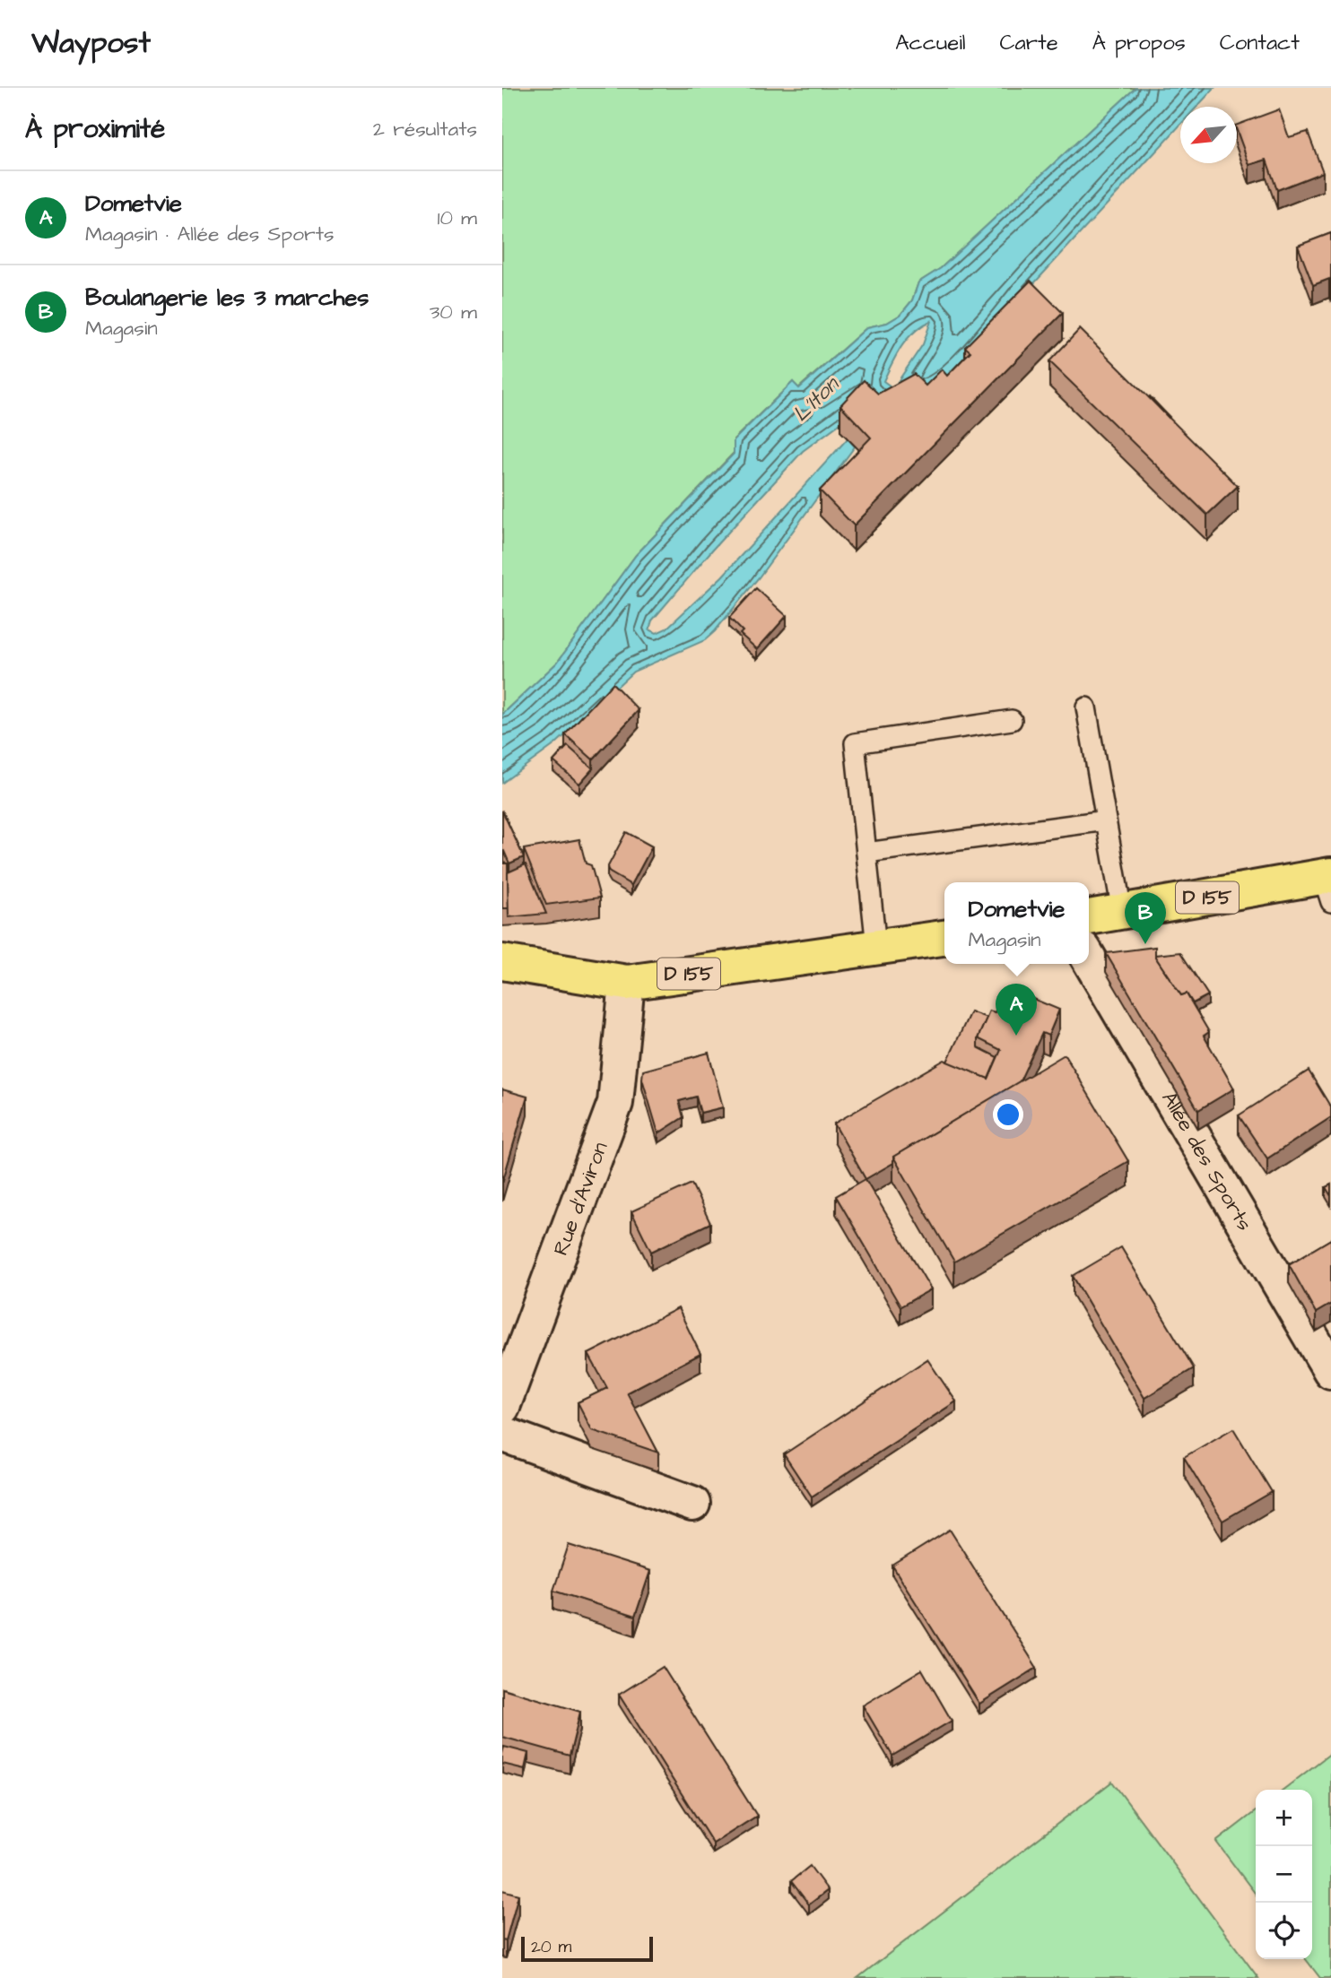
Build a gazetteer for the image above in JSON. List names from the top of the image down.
{
  "streets": {
    "main road": ["D 155"],
    "street": ["Allée des Sports", "Rue d'Aviron"]
  },
  "crossings": [
    ["D 155", "Rue d'Aviron"]
  ],
  "water": ["L'Iton"],
  "scale_bar": "20 m",
  "north": "bottom left",
  "page": {
    "header": "Waypost",
    "nav": [
      "Accueil",
      "Carte",
      "À propos",
      "Contact"
    ],
    "heading": ["À proximité", "2 résultats"],
    "list": [
      {
        "mark": "A",
        "name": "Dometvie",
        "note": "Magasin · Allée des Sports",
        "value": "10 m"
      },
      {
        "mark": "B",
        "name": "Boulangerie les 3 marches",
        "note": "Magasin",
        "value": "30 m"
      }
    ],
    "popup": ["Dometvie", "Magasin"],
    "pins": ["B", "A"],
    "map_buttons": ["+", "−"],
    "scale": "20 m"
  }
}
